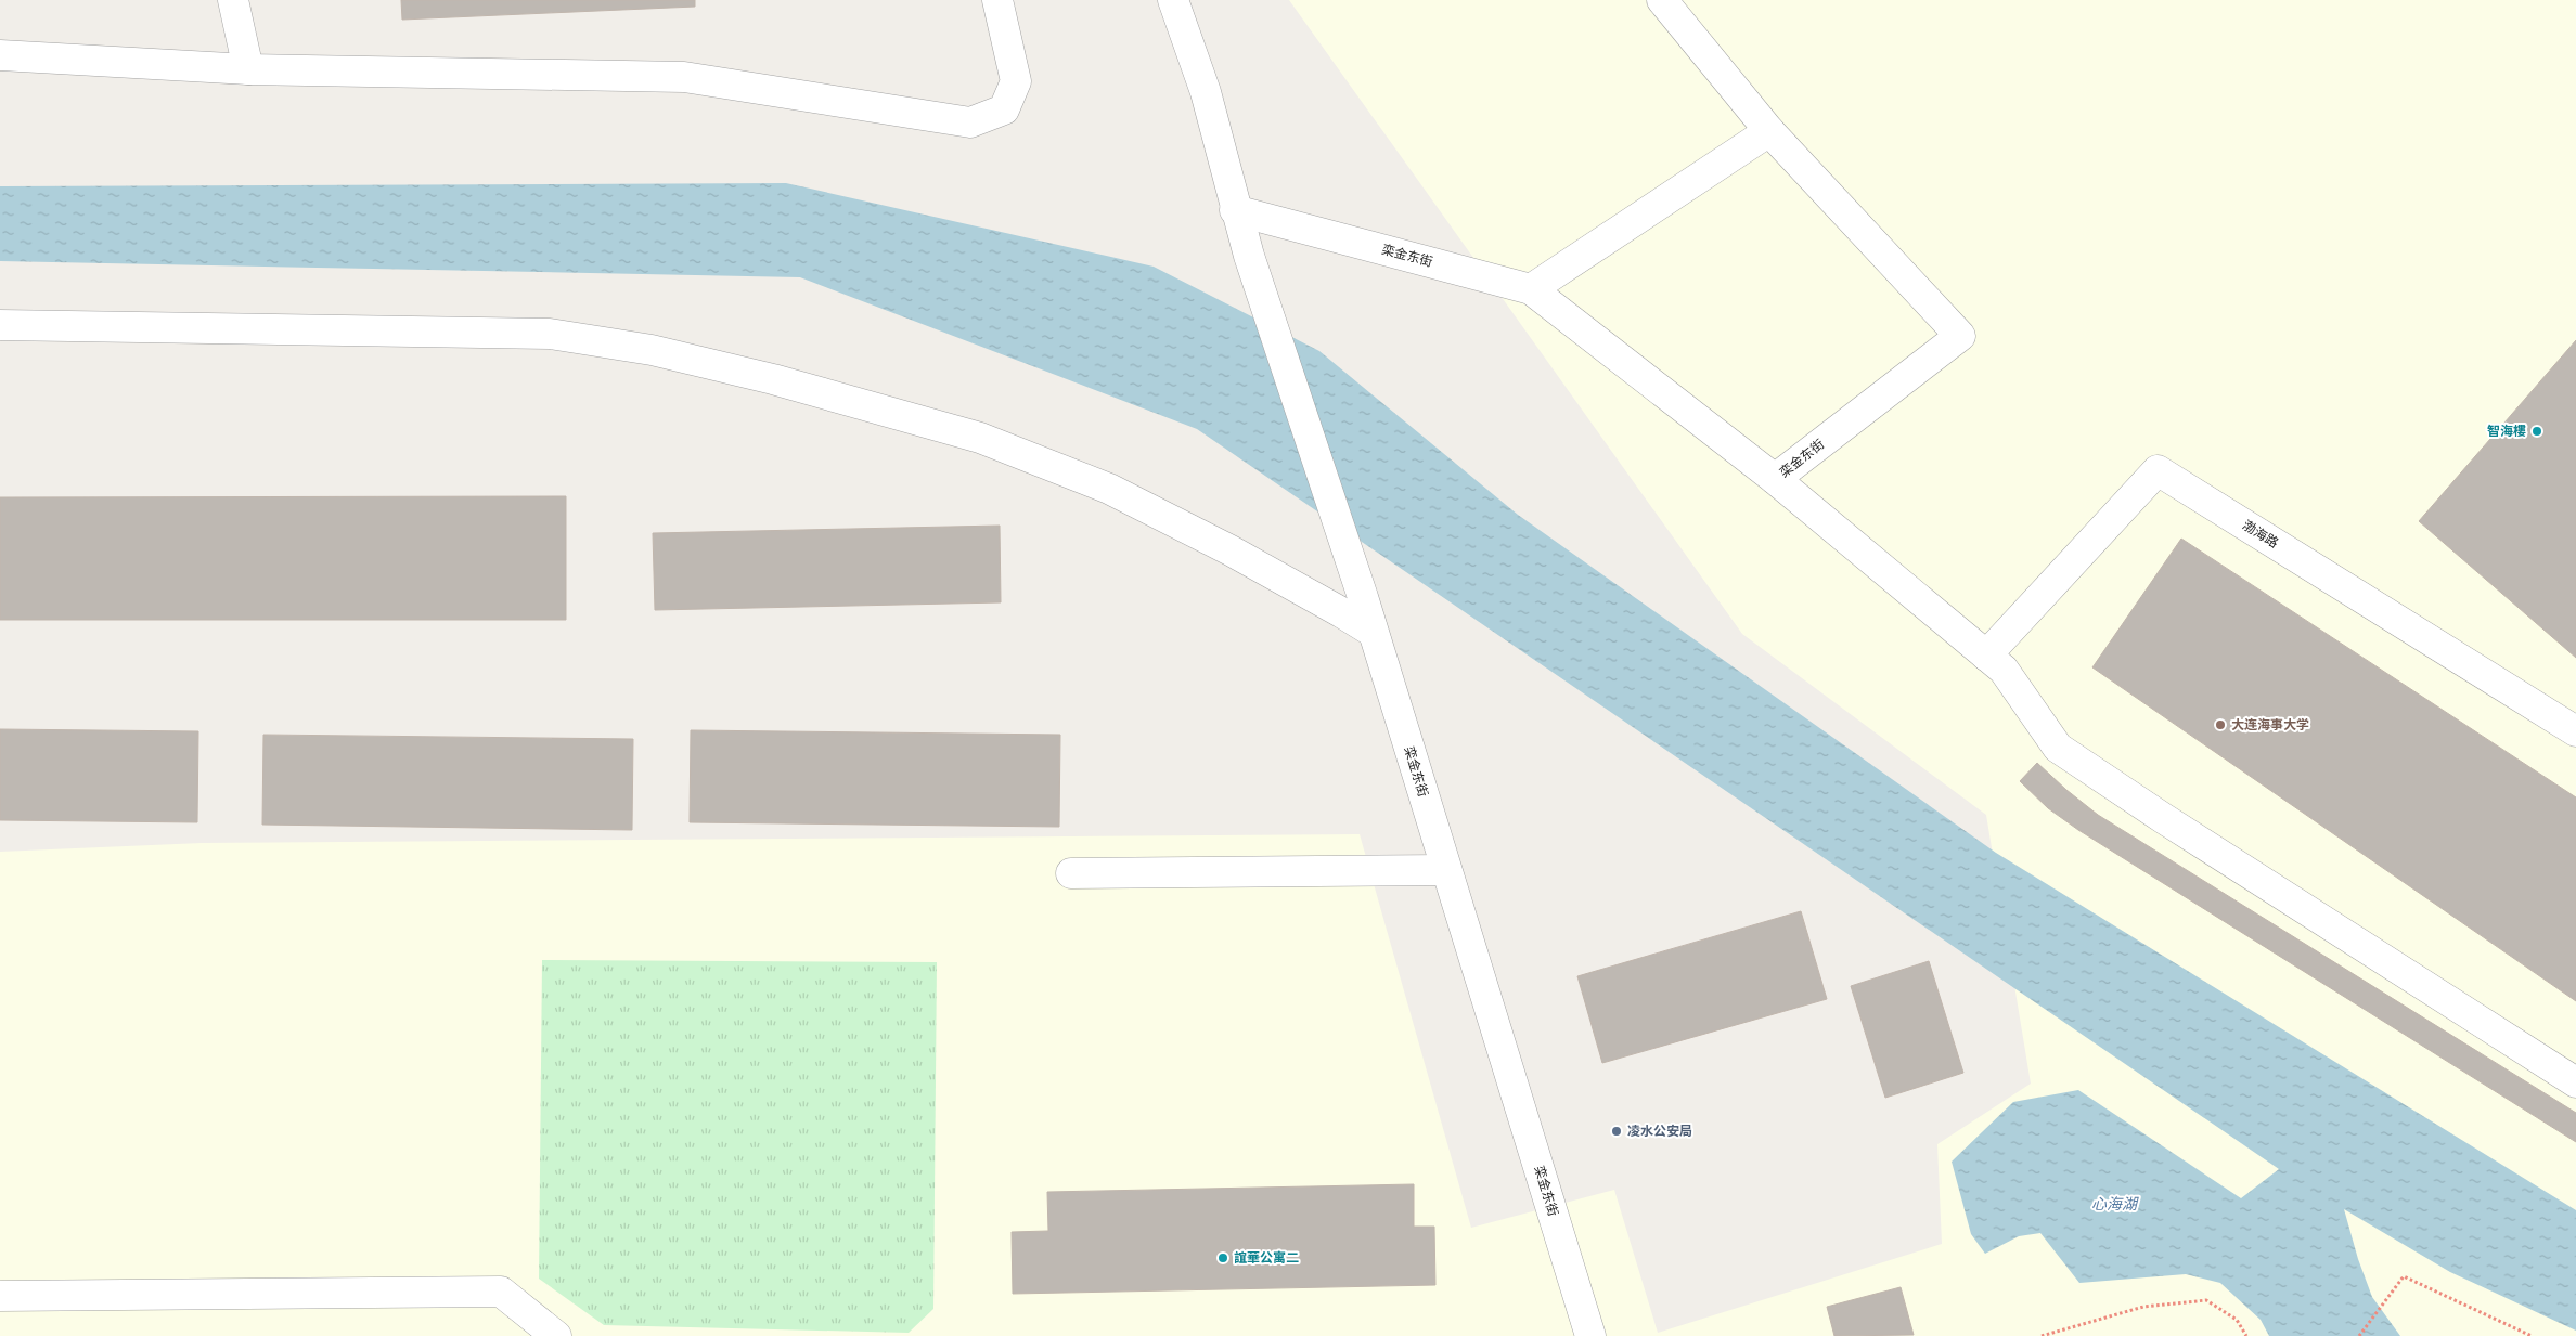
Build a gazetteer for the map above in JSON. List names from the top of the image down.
{
  "streets": {
    "street": ["栾金东街", "渤海路"]
  },
  "water": ["心海湖"],
  "places": [
    "智海樓",
    "大连海事大学",
    "凌水公安局",
    "誼華公寓二"
  ]
}
